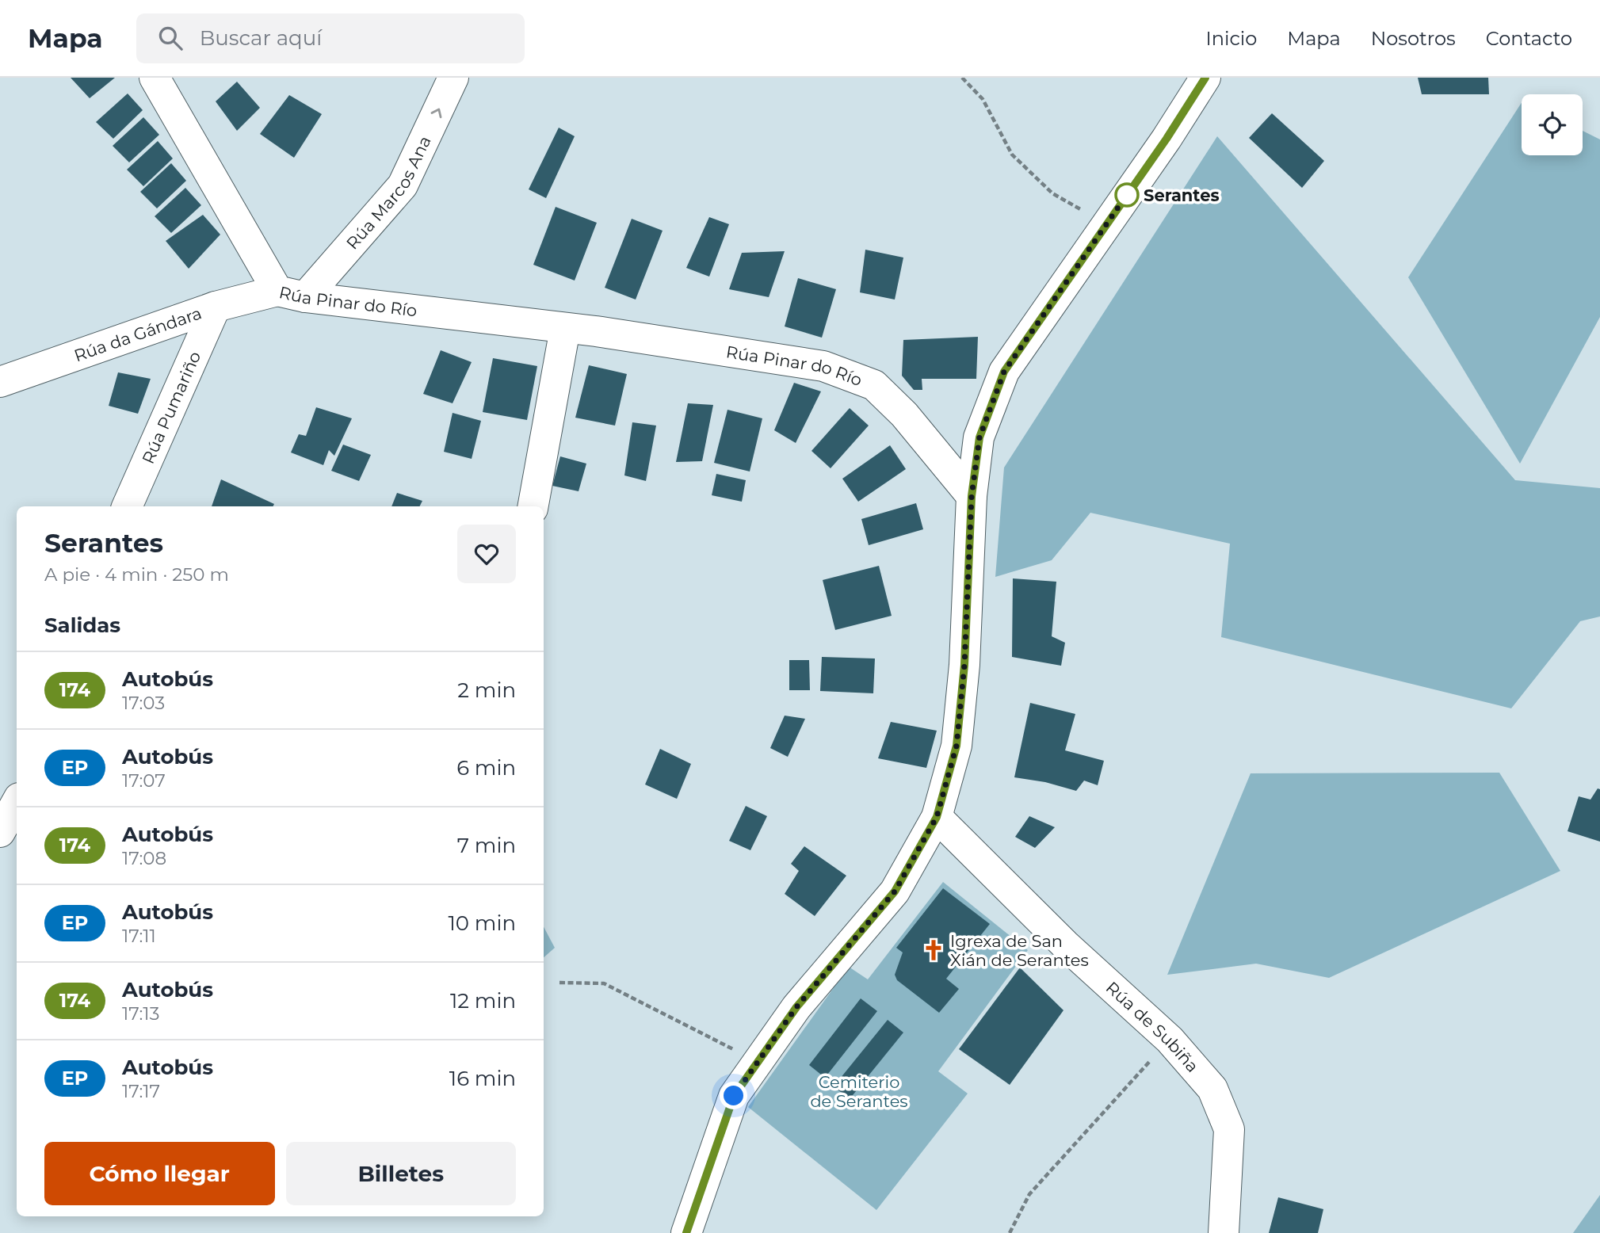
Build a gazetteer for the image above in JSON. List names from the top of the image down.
{
  "streets": {
    "street": [
      "Rúa Marcos Ana",
      "Rúa Pinar do Río",
      "Rúa da Gándara",
      "Rúa Pumariño",
      "Rúa de Subiña"
    ]
  },
  "crossings": [
    ["Rúa Marcos Ana", "Rúa Pinar do Río"],
    ["Rúa Marcos Ana", "Rúa da Gándara"],
    ["Rúa Pinar do Río", "Rúa da Gándara"],
    ["Rúa da Gándara", "Rúa Pumariño"]
  ],
  "one_way": ["Rúa Marcos Ana"],
  "parks": ["Cemiterio de Serantes"],
  "places": {
    "other": ["Serantes"],
    "church": ["Igrexa de San Xián de Serantes"]
  },
  "lines": ["bus line 174"],
  "page": {
    "header": "Mapa",
    "search": "Buscar aquí",
    "nav": [
      "Inicio",
      "Mapa",
      "Nosotros",
      "Contacto"
    ],
    "heading": [
      ["Serantes", "A pie · 4 min · 250 m"],
      "Salidas"
    ],
    "list": [
      {
        "mark": "174",
        "name": "Autobús",
        "note": "17:03",
        "value": "2 min"
      },
      {
        "mark": "EP",
        "name": "Autobús",
        "note": "17:07",
        "value": "6 min"
      },
      {
        "mark": "174",
        "name": "Autobús",
        "note": "17:08",
        "value": "7 min"
      },
      {
        "mark": "EP",
        "name": "Autobús",
        "note": "17:11",
        "value": "10 min"
      },
      {
        "mark": "174",
        "name": "Autobús",
        "note": "17:13",
        "value": "12 min"
      },
      {
        "mark": "EP",
        "name": "Autobús",
        "note": "17:17",
        "value": "16 min"
      }
    ],
    "buttons": ["Cómo llegar", "Billetes"]
  }
}
